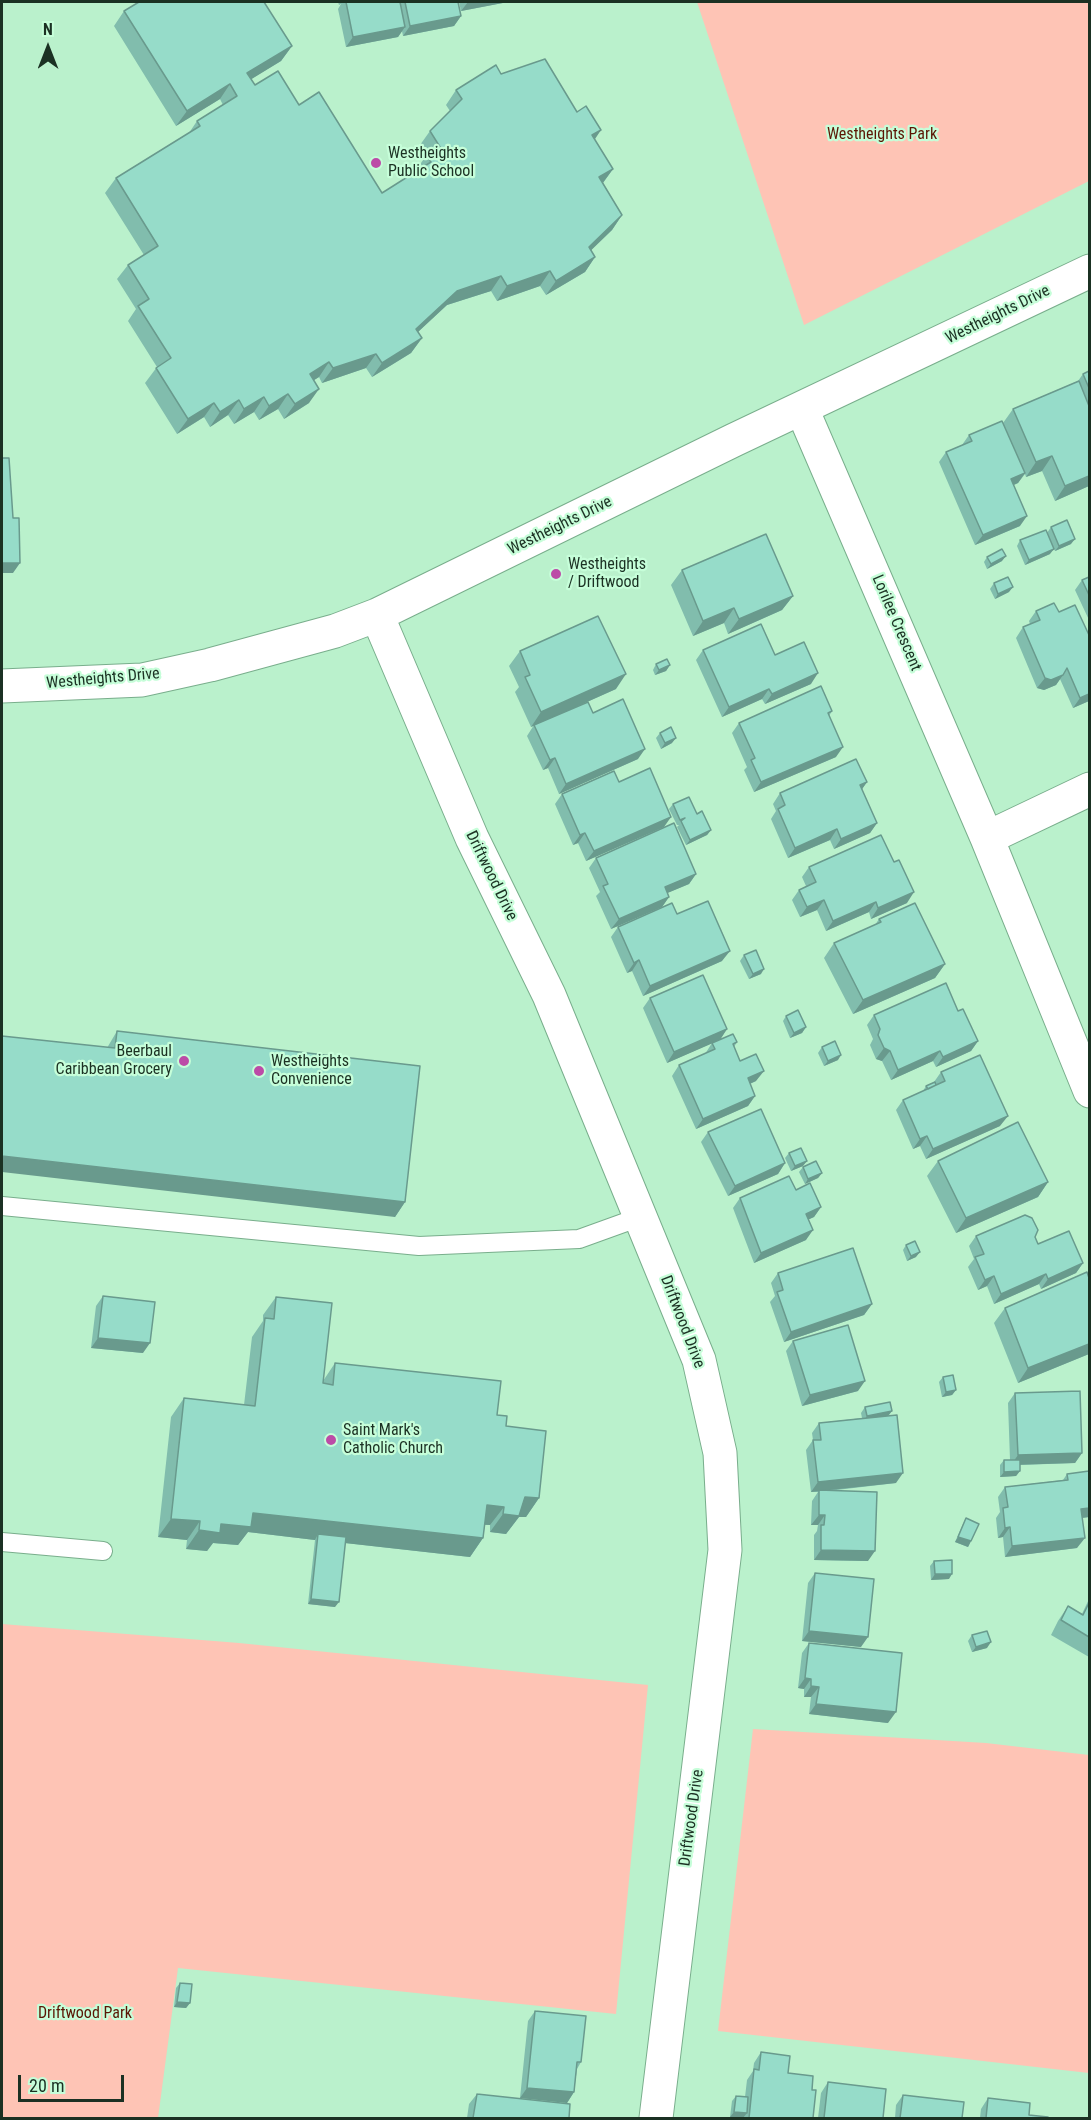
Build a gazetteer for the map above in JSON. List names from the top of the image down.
{
  "streets": {
    "street": ["Westheights Drive", "Lorilee Crescent", "Driftwood Drive"]
  },
  "crossings": [
    ["Westheights Drive", "Lorilee Crescent"],
    ["Westheights Drive", "Driftwood Drive"]
  ],
  "parks": ["Westheights Park", "Driftwood Park"],
  "places": [
    "Westheights Public School",
    "Westheights / Driftwood",
    "Beerbaul Caribbean Grocery",
    "Westheights Convenience",
    "Saint Mark's Catholic Church"
  ],
  "scale_bar": "20 m",
  "north": "top"
}
